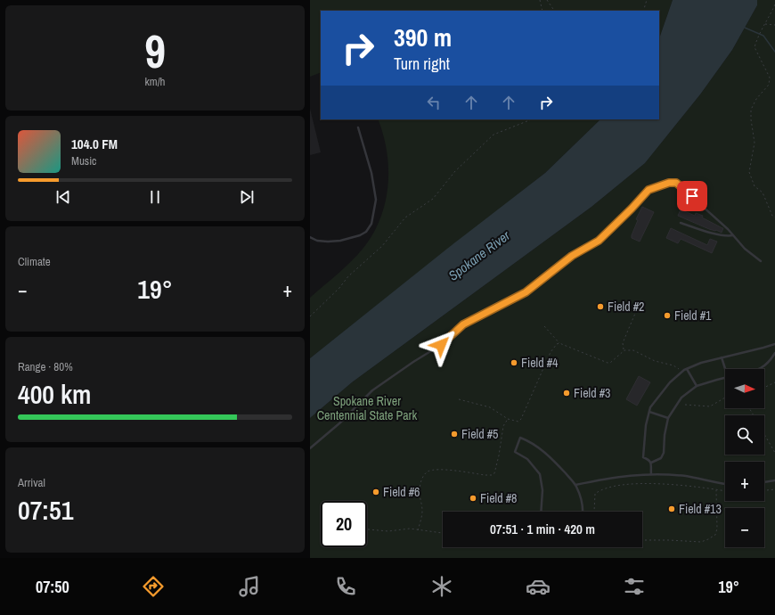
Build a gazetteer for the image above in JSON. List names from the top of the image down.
{
  "water": ["Spokane River"],
  "parks": ["Spokane River Centennial State Park"],
  "places": [
    "Field #2",
    "Field #1",
    "Field #4",
    "Field #3",
    "Field #5",
    "Field #6",
    "Field #8",
    "Field #13"
  ],
  "north": "right",
  "page": {
    "tile": [
      ["9", "km/h"],
      "Climate",
      ["Range · 80%", "400 km"],
      ["Arrival", "07:51"]
    ],
    "turn": ["390 m", "Turn right"],
    "song": ["104.0 FM", "Music"],
    "heat": ["−", "19°", "+"],
    "map_buttons": ["+", "−"],
    "limit": "20",
    "trip": "07:51 · 1 min · 420 m",
    "tabs": ["07:50", "19°"]
  }
}
